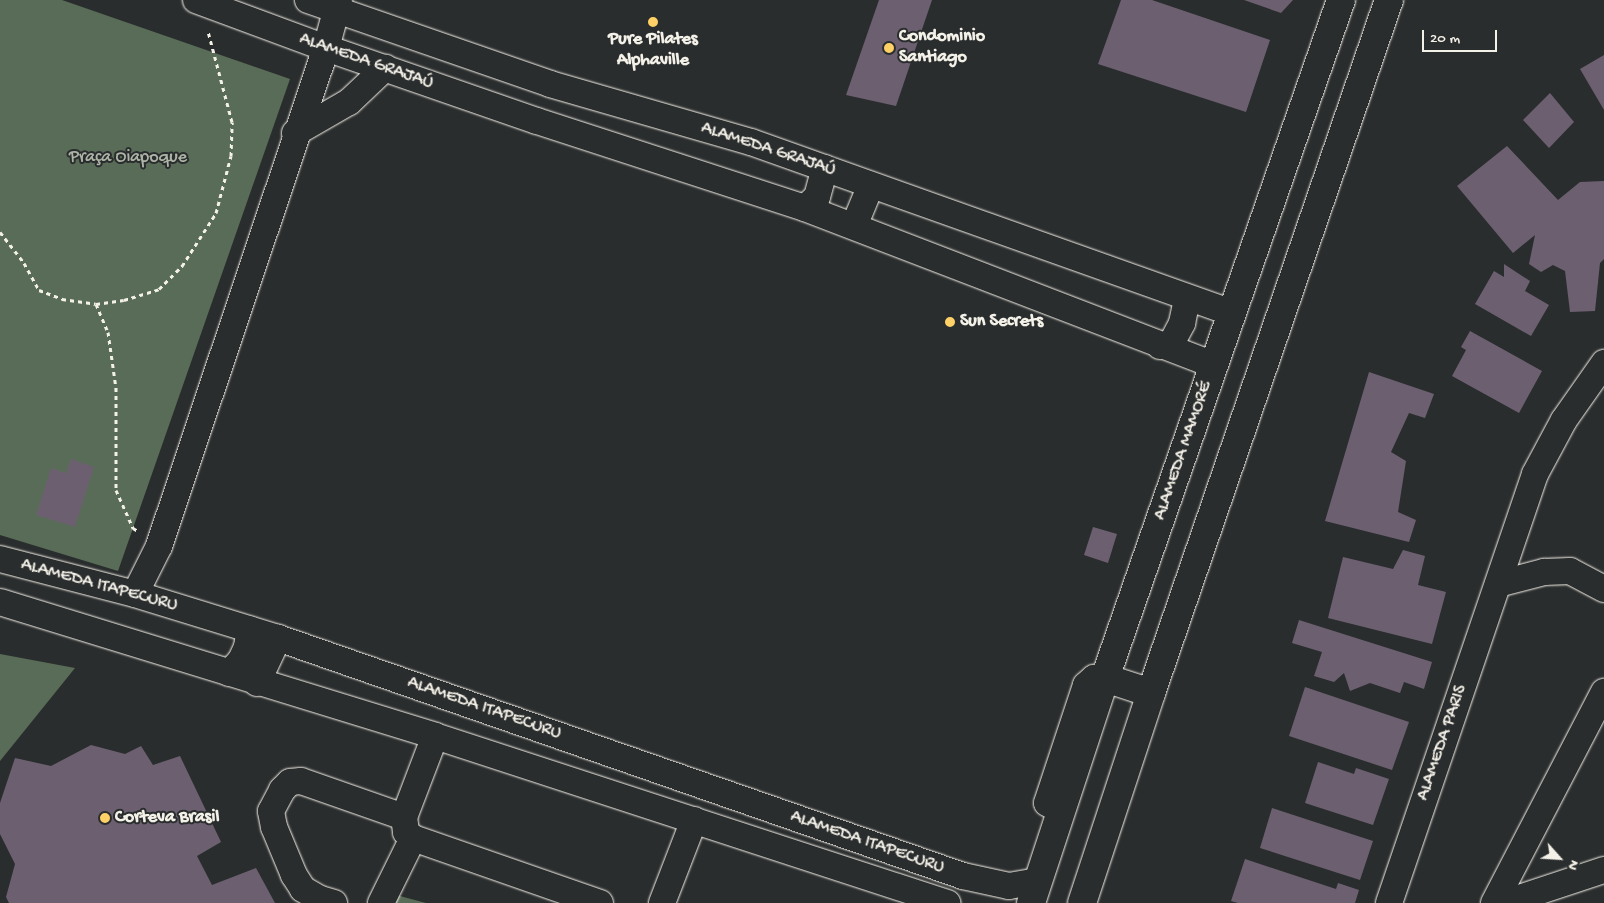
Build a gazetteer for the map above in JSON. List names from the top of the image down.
{
  "streets": {
    "main road": ["ALAMEDA MAMORÉ"],
    "street": ["ALAMEDA GRAJAÚ", "ALAMEDA ITAPECURU", "ALAMEDA PARIS"]
  },
  "crossings": [
    ["ALAMEDA GRAJAÚ", "ALAMEDA MAMORÉ"],
    ["ALAMEDA MAMORÉ", "ALAMEDA ITAPECURU"]
  ],
  "parks": ["Praça Oiapoque"],
  "places": [
    "Pure Pilates Alphaville",
    "Condominio Santiago",
    "Sun Secrets",
    "Corteva Brasil"
  ],
  "scale_bar": "20 m",
  "north": "bottom right"
}
